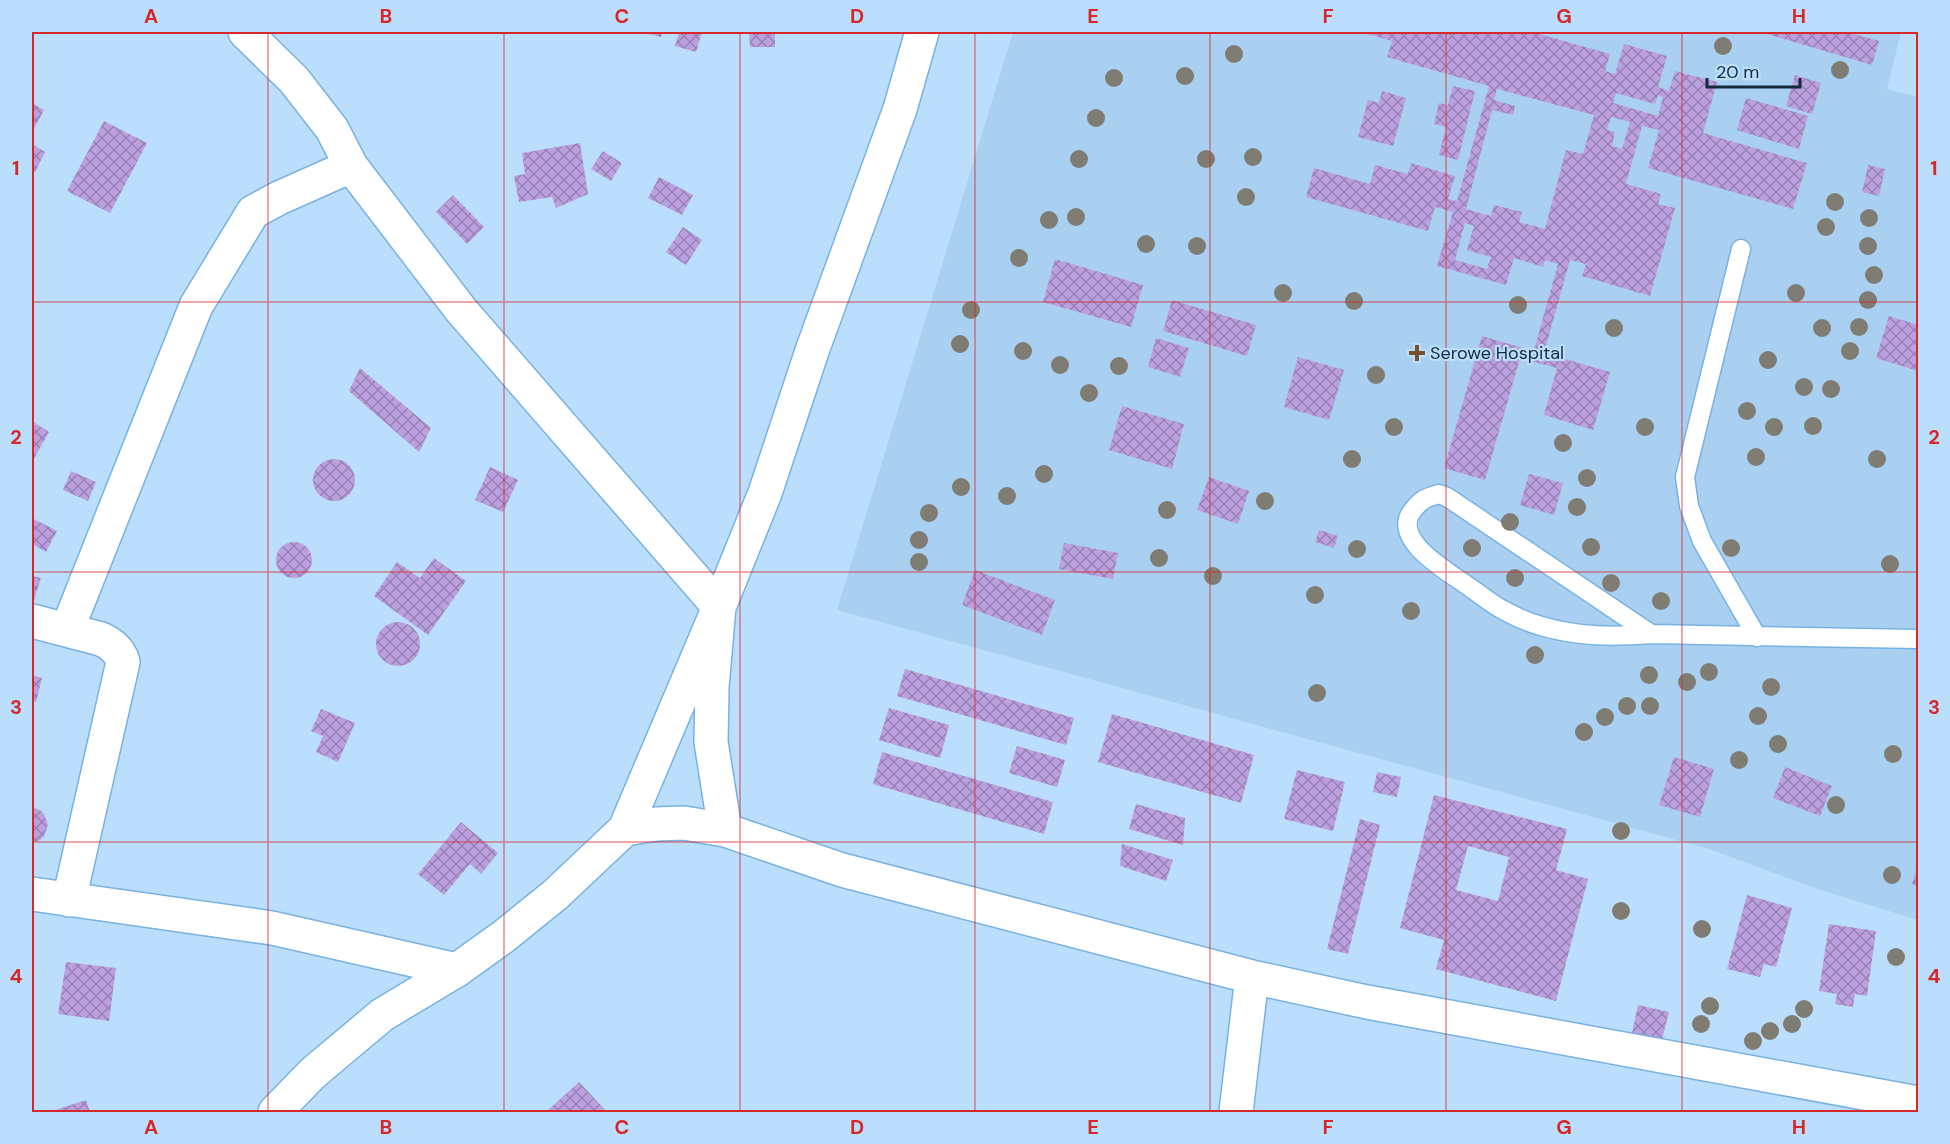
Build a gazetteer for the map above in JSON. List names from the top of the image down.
{
  "places": {
    "health": ["Serowe Hospital"]
  },
  "scale_bar": "20 m",
  "grid": {
    "columns": [
      "A",
      "B",
      "C",
      "D",
      "E",
      "F",
      "G",
      "H"
    ],
    "rows": [
      "1",
      "2",
      "3",
      "4"
    ]
  }
}
